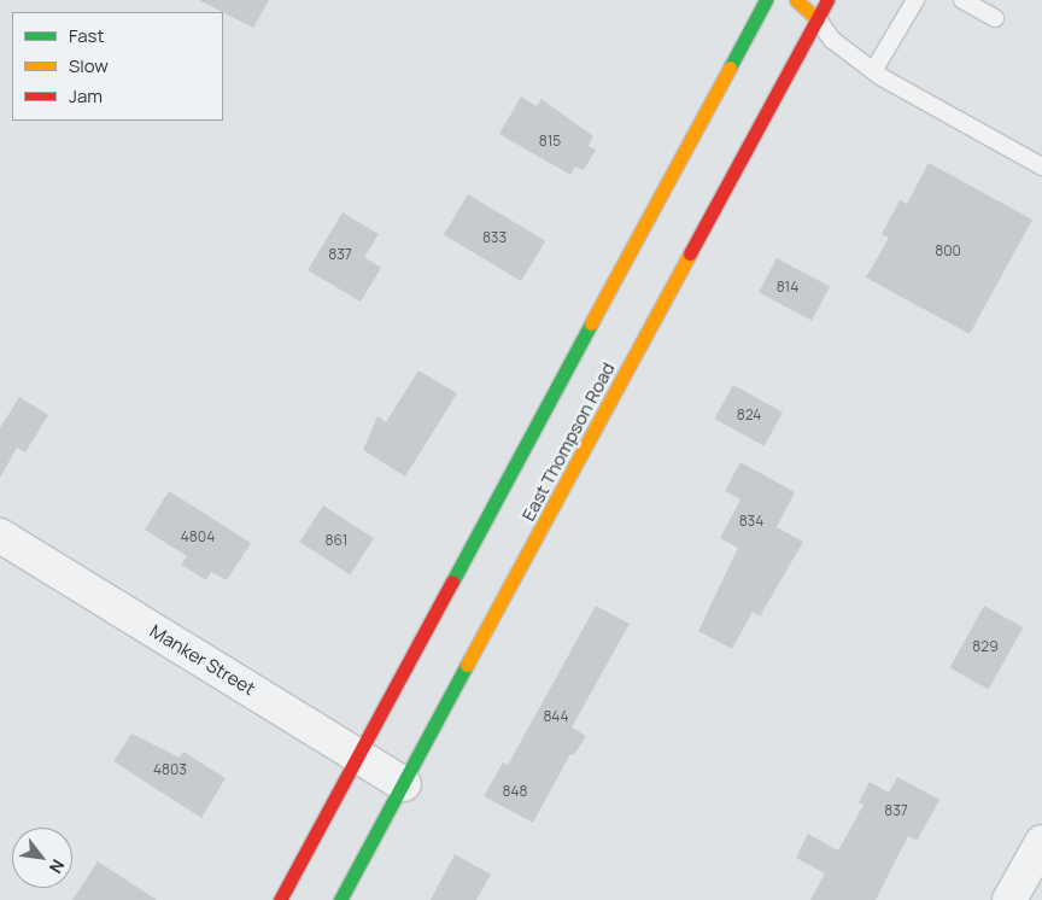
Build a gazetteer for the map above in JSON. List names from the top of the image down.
{
  "streets": {
    "main road": ["East Thompson Road"],
    "street": ["Manker Street"]
  },
  "crossings": [
    ["East Thompson Road", "Manker Street"]
  ],
  "house_numbers": [
    "815",
    "833",
    "800",
    "837",
    "814",
    "824",
    "834",
    "4804",
    "861",
    "829",
    "844",
    "4803",
    "848",
    "837"
  ],
  "legend": ["Fast", "Slow", "Jam"],
  "north": "bottom right"
}
